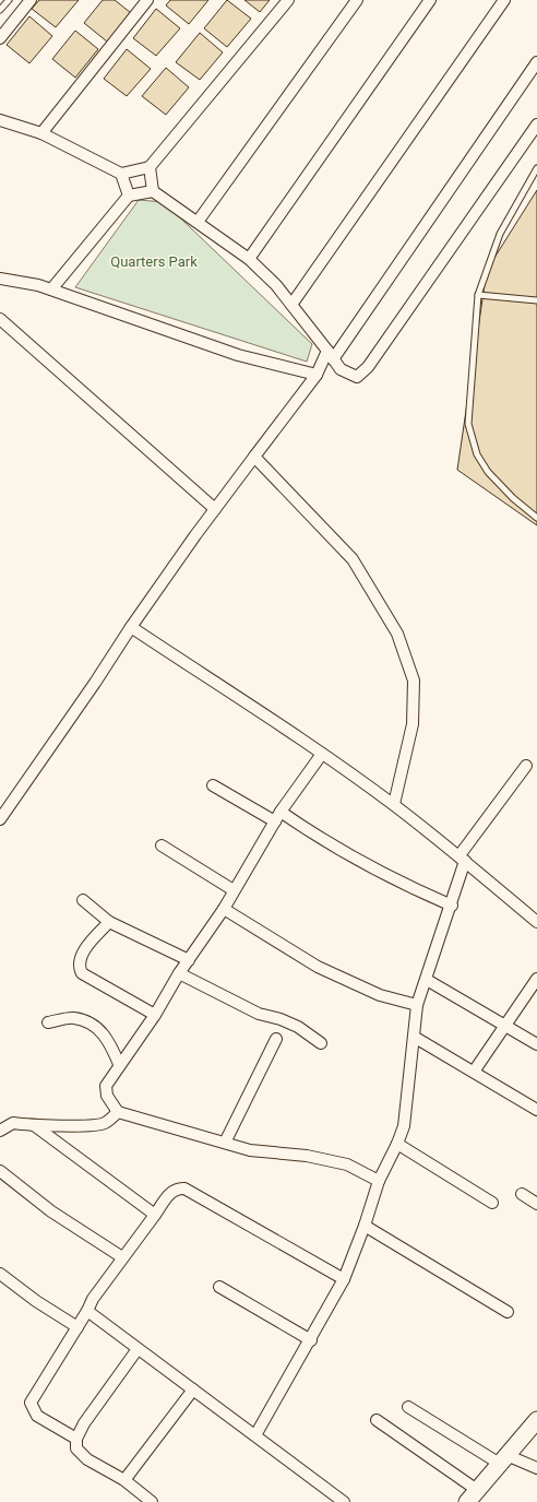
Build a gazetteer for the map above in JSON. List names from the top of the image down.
{
  "parks": ["Quarters Park"]
}
